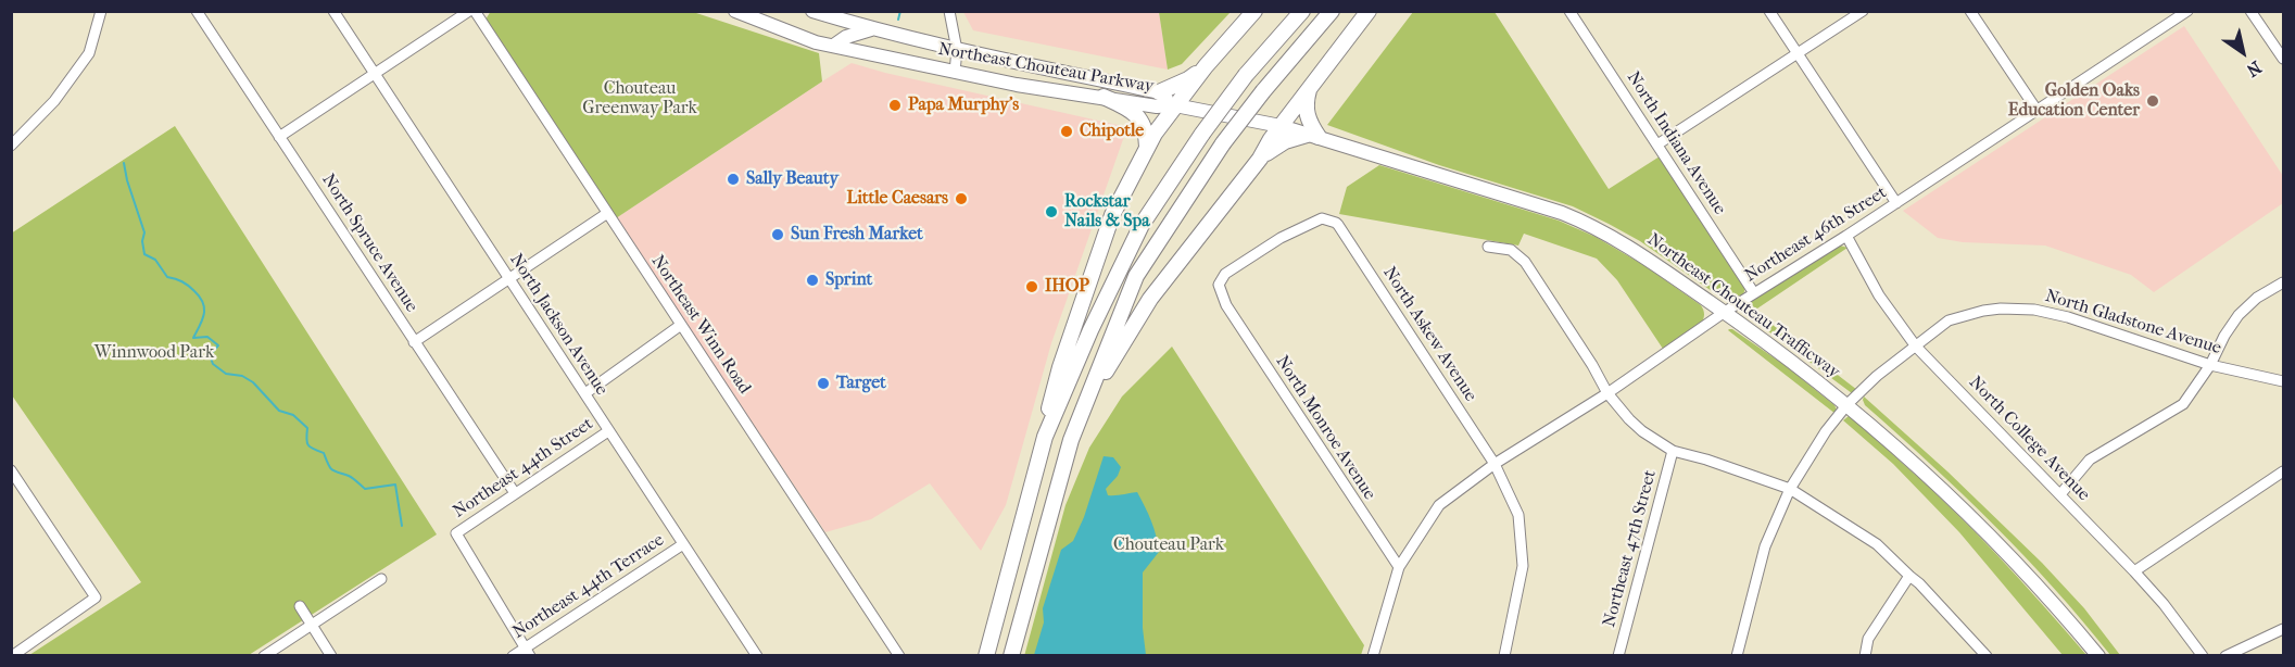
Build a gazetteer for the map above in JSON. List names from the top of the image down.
{
  "streets": {
    "main road": ["Northeast Chouteau Parkway", "Northeast Chouteau Trafficway"],
    "street": [
      "North Indiana Avenue",
      "Northeast 46th Street",
      "North Spruce Avenue",
      "North Gladstone Avenue",
      "North Jackson Avenue",
      "Northeast Winn Road",
      "North Askew Avenue",
      "North Monroe Avenue",
      "North College Avenue",
      "Northeast 44th Street",
      "Northeast 47th Street",
      "Northeast 44th Terrace"
    ]
  },
  "crossings": [
    ["Northeast Chouteau Parkway", "Northeast Chouteau Trafficway"],
    ["North Indiana Avenue", "Northeast 46th Street"],
    ["Northeast 46th Street", "Northeast Chouteau Trafficway"],
    ["Northeast 46th Street", "North Askew Avenue"],
    ["Northeast 46th Street", "North Monroe Avenue"],
    ["Northeast 46th Street", "North College Avenue"],
    ["North Spruce Avenue", "Northeast 44th Street"],
    ["Northeast Chouteau Trafficway", "North Gladstone Avenue"],
    ["North Gladstone Avenue", "North College Avenue"],
    ["North Jackson Avenue", "Northeast 44th Street"],
    ["North Jackson Avenue", "Northeast 44th Terrace"],
    ["Northeast Winn Road", "Northeast 44th Street"],
    ["North Askew Avenue", "North Monroe Avenue"],
    ["Northeast 44th Street", "Northeast 44th Terrace"]
  ],
  "parks": ["Chouteau Greenway Park", "Winnwood Park", "Chouteau Park"],
  "places": [
    "Golden Oaks Education Center",
    "Papa Murphy's",
    "Chipotle",
    "Sally Beauty",
    "Little Caesars",
    "Rockstar Nails & Spa",
    "Sun Fresh Market",
    "Sprint",
    "IHOP",
    "Target"
  ],
  "north": "bottom right"
}
